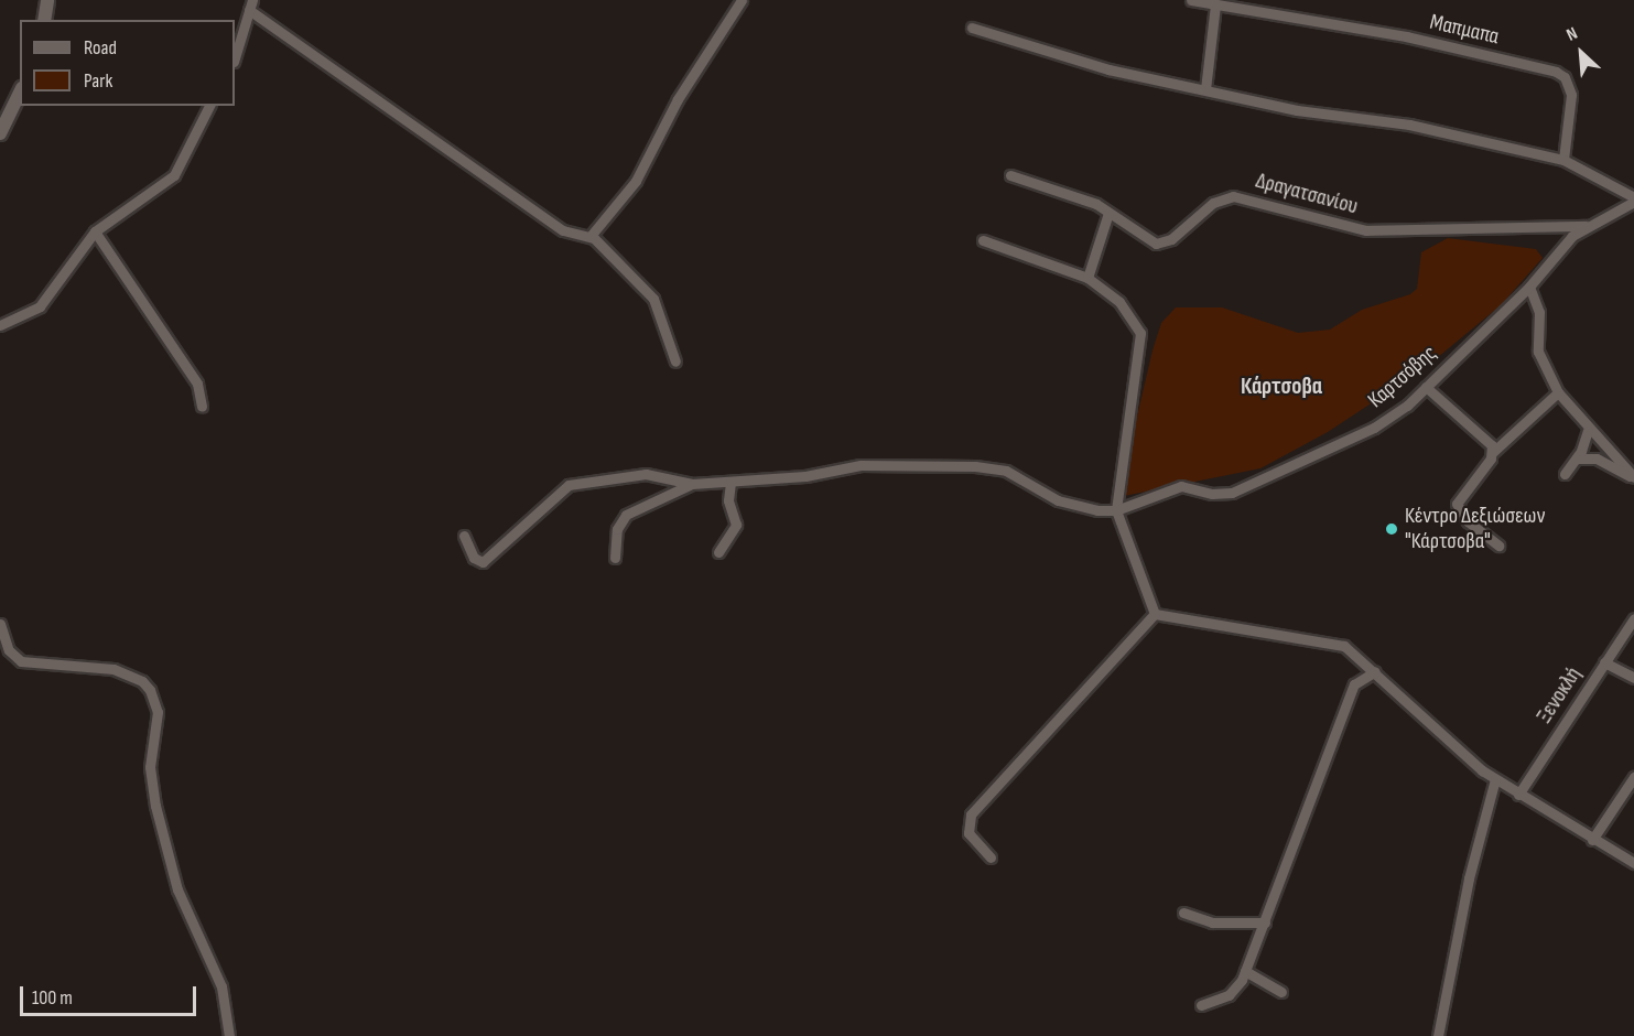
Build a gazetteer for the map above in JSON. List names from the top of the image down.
{
  "streets": {
    "street": [
      "Μαπμαπα",
      "Δραγατσανίου",
      "Καρτσόβης",
      "Ξενοκλή"
    ]
  },
  "crossings": [
    ["Δραγατσανίου", "Καρτσόβης"]
  ],
  "districts": ["Κάρτσοβα"],
  "places": ["Κέντρο Δεξιώσεων \"Κάρτσοβα\""],
  "legend": ["Road", "Park"],
  "scale_bar": "100 m",
  "north": "top left"
}
